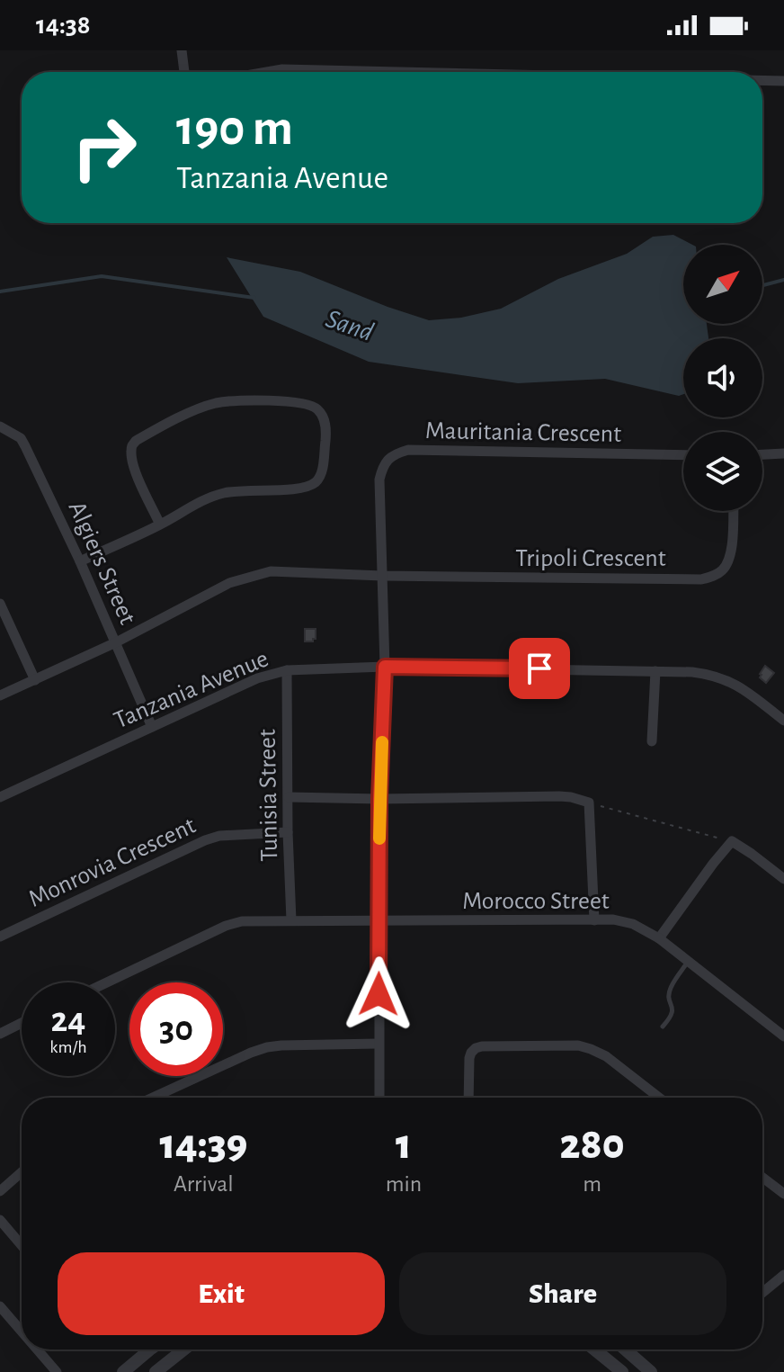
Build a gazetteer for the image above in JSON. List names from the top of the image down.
{
  "streets": {
    "street": [
      "Mauritania Crescent",
      "Tripoli Crescent",
      "Algiers Street",
      "Tanzania Avenue",
      "Tunisia Street",
      "Monrovia Crescent",
      "Morocco Street"
    ]
  },
  "crossings": [
    ["Mauritania Crescent", "Tripoli Crescent"],
    ["Mauritania Crescent", "Tanzania Avenue"],
    ["Mauritania Crescent", "Morocco Street"],
    ["Tripoli Crescent", "Algiers Street"],
    ["Algiers Street", "Tanzania Avenue"],
    ["Tanzania Avenue", "Tunisia Street"],
    ["Tunisia Street", "Monrovia Crescent"],
    ["Tunisia Street", "Morocco Street"]
  ],
  "water": ["Sand"],
  "north": "top right",
  "page": {
    "status": "14:38",
    "turn": ["190 m", "Tanzania Avenue"],
    "speed": "24 km/h",
    "limit": "30",
    "eta": [
      "14:39",
      "Arrival",
      "1",
      "min",
      "280",
      "m"
    ],
    "buttons": ["Exit", "Share"]
  }
}
